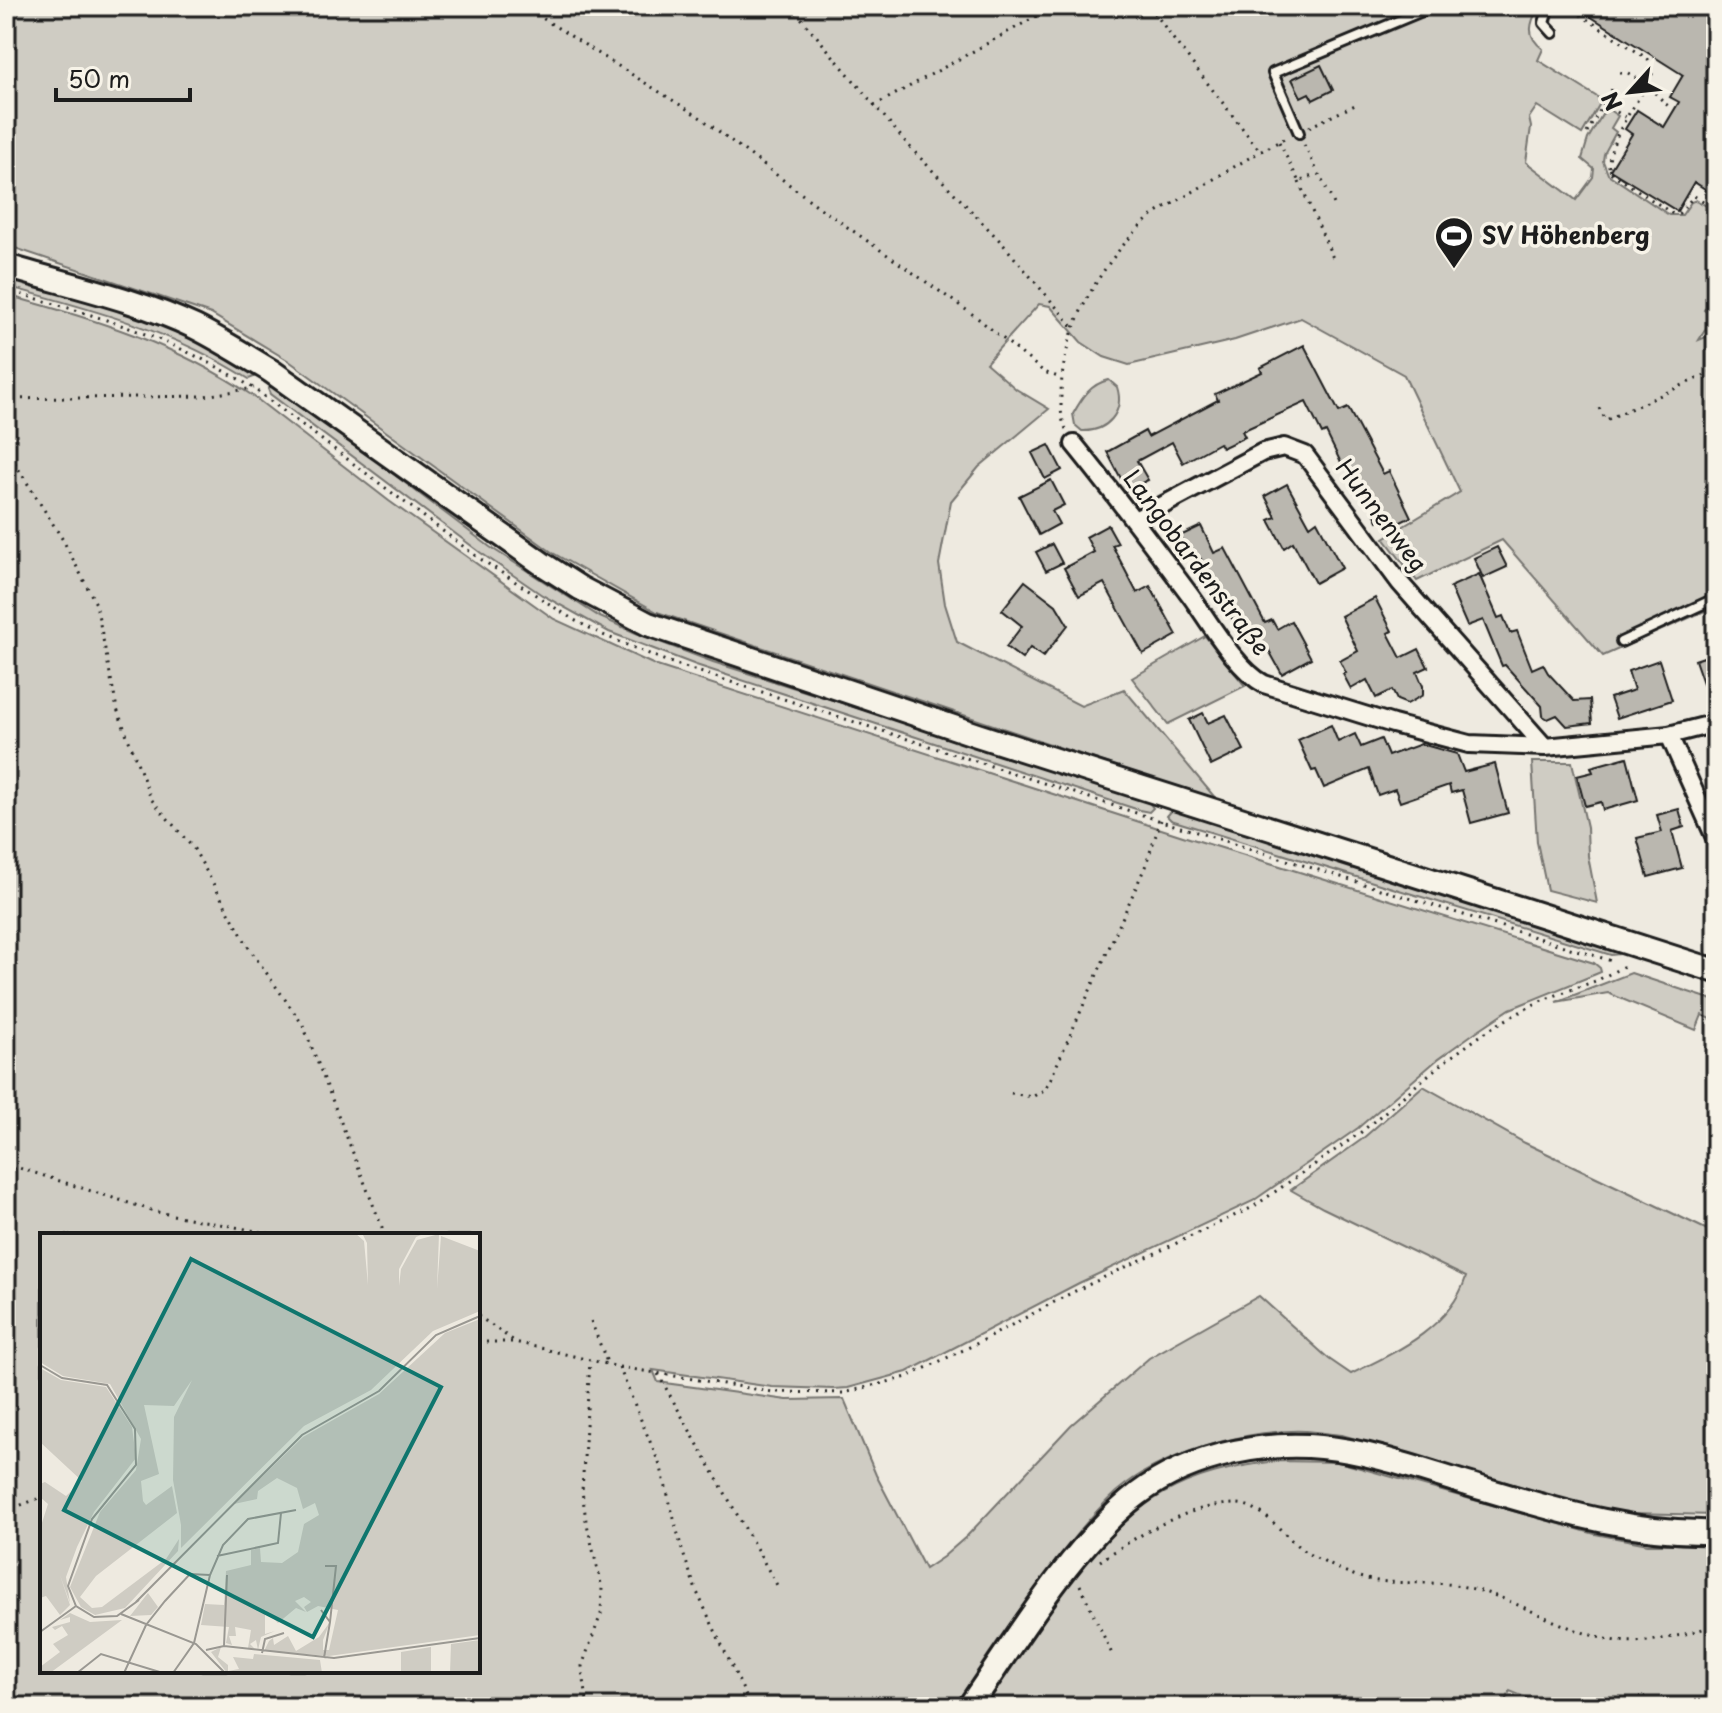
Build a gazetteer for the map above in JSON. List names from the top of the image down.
{
  "streets": {
    "street": ["Hunnenweg", "Langobardenstraße"]
  },
  "crossings": [
    ["Hunnenweg", "Langobardenstraße"]
  ],
  "places": {
    "sports": ["SV Höhenberg"]
  },
  "scale_bar": "50 m",
  "north": "bottom left"
}
